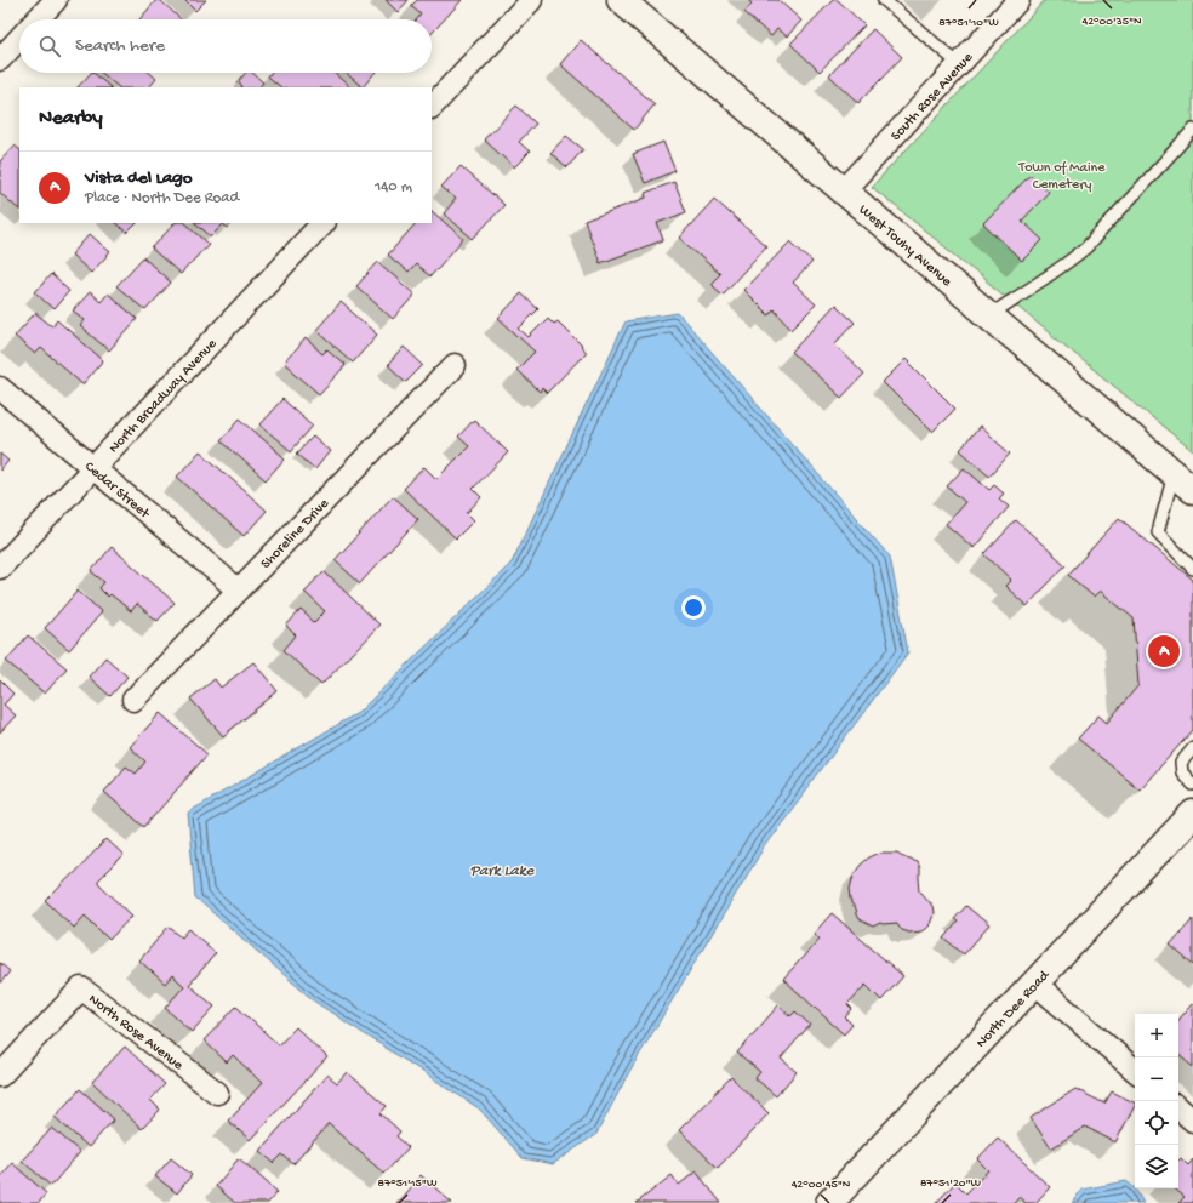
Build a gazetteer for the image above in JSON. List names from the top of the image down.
{
  "streets": {
    "main road": ["West Touhy Avenue", "North Dee Road"],
    "street": [
      "South Rose Avenue",
      "North Broadway Avenue",
      "Cedar Street",
      "Shoreline Drive",
      "North Rose Avenue"
    ]
  },
  "crossings": [
    ["South Rose Avenue", "West Touhy Avenue"],
    ["North Broadway Avenue", "Cedar Street"],
    ["Cedar Street", "Shoreline Drive"]
  ],
  "water": ["Park Lake"],
  "parks": ["Town of Maine Cemetery"],
  "page": {
    "search": "Search here",
    "heading": "Nearby",
    "list": [
      {
        "mark": "A",
        "name": "Vista del Lago",
        "note": "Place · North Dee Road",
        "value": "140 m"
      }
    ],
    "pins": "A",
    "map_buttons": ["+", "−"]
  },
  "coordinates": [
    "42°00'35\"N",
    "87°51'10\"W",
    "87°51'15\"W",
    "87°51'20\"W",
    "42°00'45\"N"
  ]
}
